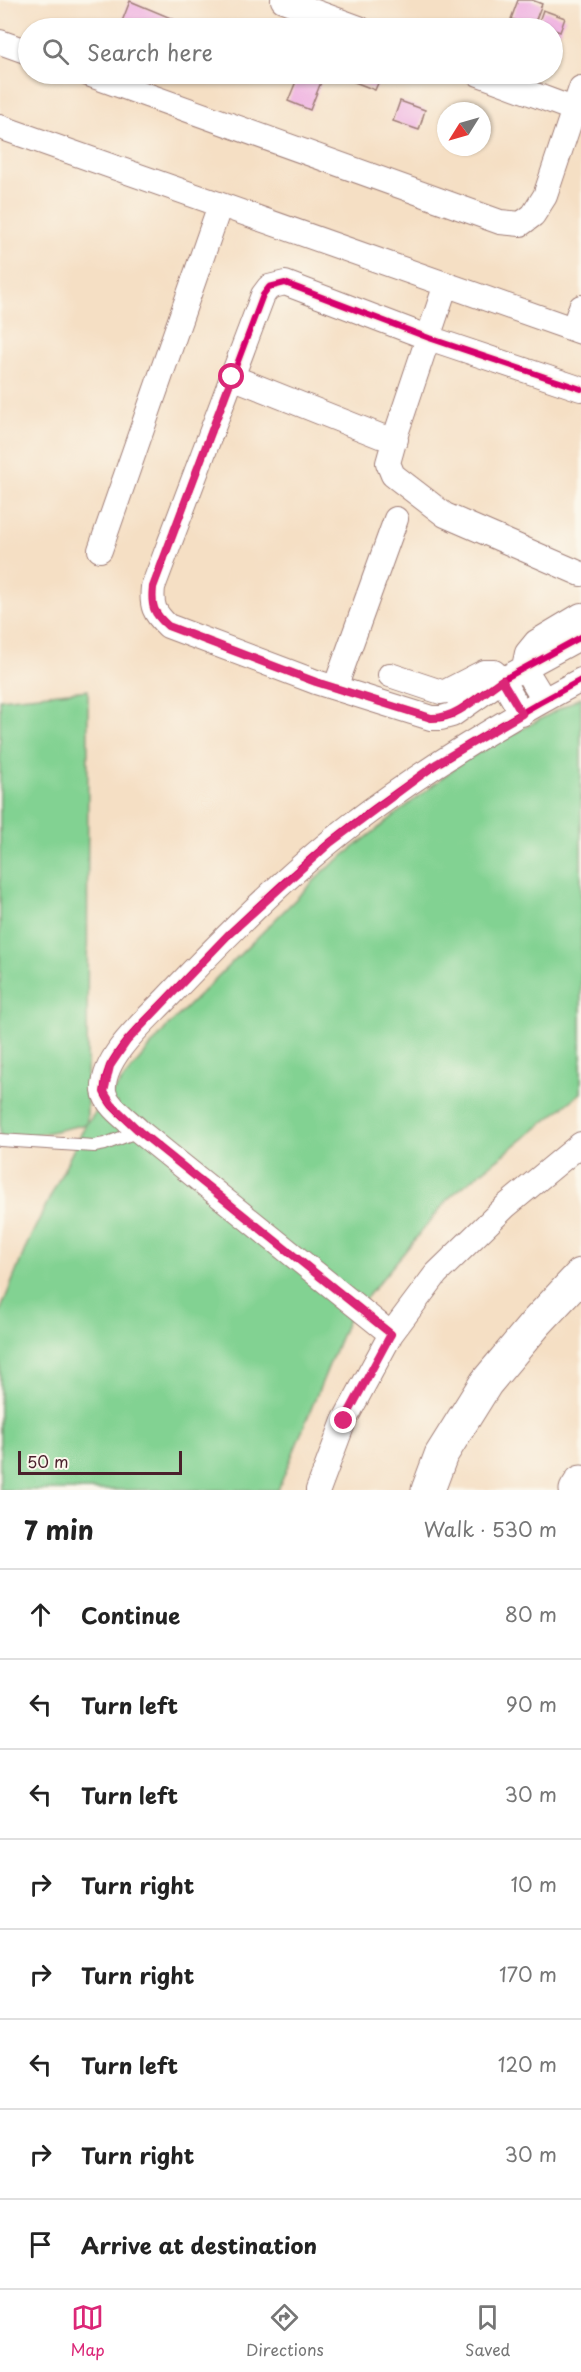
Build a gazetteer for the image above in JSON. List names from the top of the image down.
{
  "scale_bar": "50 m",
  "north": "bottom left",
  "page": {
    "search": "Search here",
    "scale": "50 m",
    "heading": ["7 min", "Walk · 530 m"],
    "list": [
      ["Continue", "80 m"],
      ["Turn left", "90 m"],
      ["Turn left", "30 m"],
      ["Turn right", "10 m"],
      ["Turn right", "170 m"],
      ["Turn left", "120 m"],
      ["Turn right", "30 m"],
      "Arrive at destination"
    ],
    "nav": ["Map", "Directions", "Saved"]
  }
}
